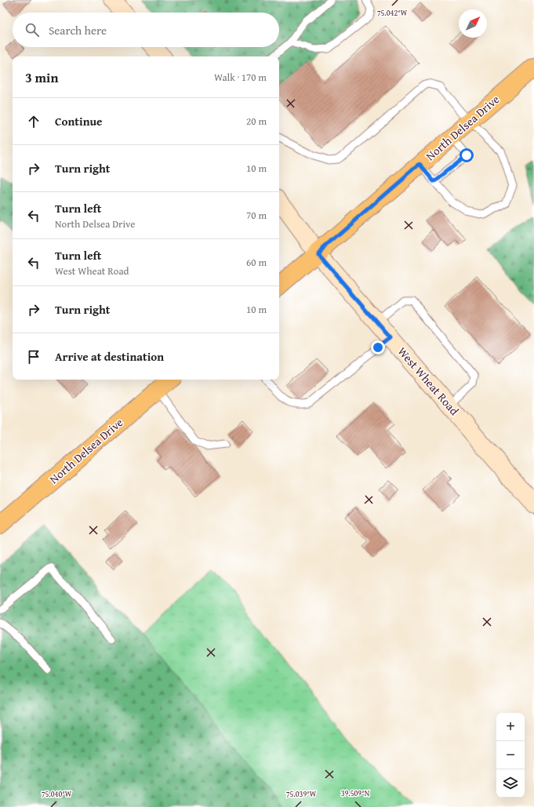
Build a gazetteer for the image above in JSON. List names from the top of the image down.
{
  "streets": {
    "main road": ["North Delsea Drive"],
    "street": ["West Wheat Road"]
  },
  "crossings": [
    ["North Delsea Drive", "West Wheat Road"]
  ],
  "north": "top right",
  "page": {
    "search": "Search here",
    "heading": ["3 min", "Walk · 170 m"],
    "list": [
      ["Continue", "20 m"],
      ["Turn right", "10 m"],
      ["Turn left", "North Delsea Drive", "70 m"],
      ["Turn left", "West Wheat Road", "60 m"],
      ["Turn right", "10 m"],
      "Arrive at destination"
    ],
    "map_buttons": ["+", "−"]
  },
  "coordinates": [
    "75.042°W",
    "39.509°N",
    "75.040°W",
    "75.039°W"
  ]
}
